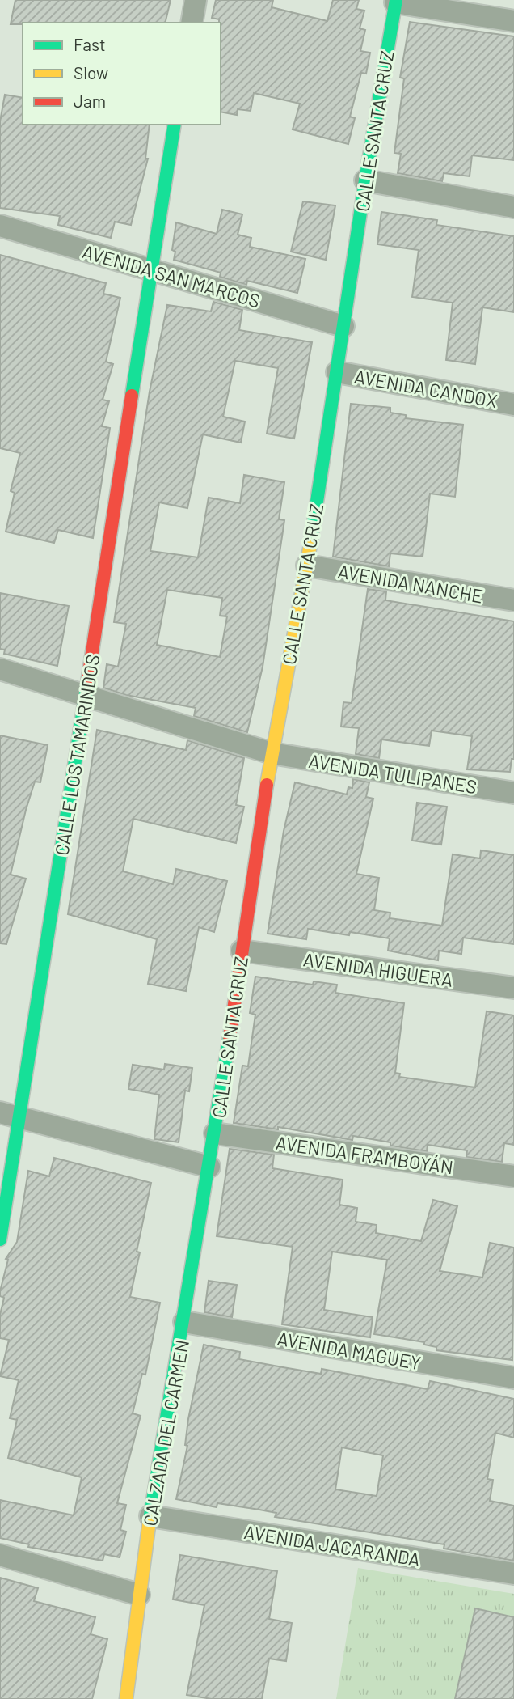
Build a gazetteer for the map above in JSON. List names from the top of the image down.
{
  "streets": {
    "street": [
      "CALLE SANTA CRUZ",
      "AVENIDA SAN MARCOS",
      "AVENIDA CANDOX",
      "AVENIDA NANCHE",
      "CALLE LOS TAMARINDOS",
      "AVENIDA TULIPANES",
      "AVENIDA HIGUERA",
      "AVENIDA FRAMBOYÁN",
      "AVENIDA MAGUEY",
      "CALZADA DEL CARMEN",
      "AVENIDA JACARANDA"
    ]
  },
  "crossings": [
    ["CALLE SANTA CRUZ", "AVENIDA SAN MARCOS"],
    ["CALLE SANTA CRUZ", "AVENIDA CANDOX"],
    ["CALLE SANTA CRUZ", "AVENIDA NANCHE"],
    ["CALLE SANTA CRUZ", "AVENIDA TULIPANES"],
    ["CALLE SANTA CRUZ", "AVENIDA HIGUERA"],
    ["CALLE SANTA CRUZ", "AVENIDA FRAMBOYÁN"],
    ["CALLE SANTA CRUZ", "CALZADA DEL CARMEN"],
    ["AVENIDA SAN MARCOS", "CALLE LOS TAMARINDOS"],
    ["CALLE LOS TAMARINDOS", "AVENIDA TULIPANES"],
    ["AVENIDA MAGUEY", "CALZADA DEL CARMEN"],
    ["CALZADA DEL CARMEN", "AVENIDA JACARANDA"]
  ],
  "legend": ["Fast", "Slow", "Jam"]
}
